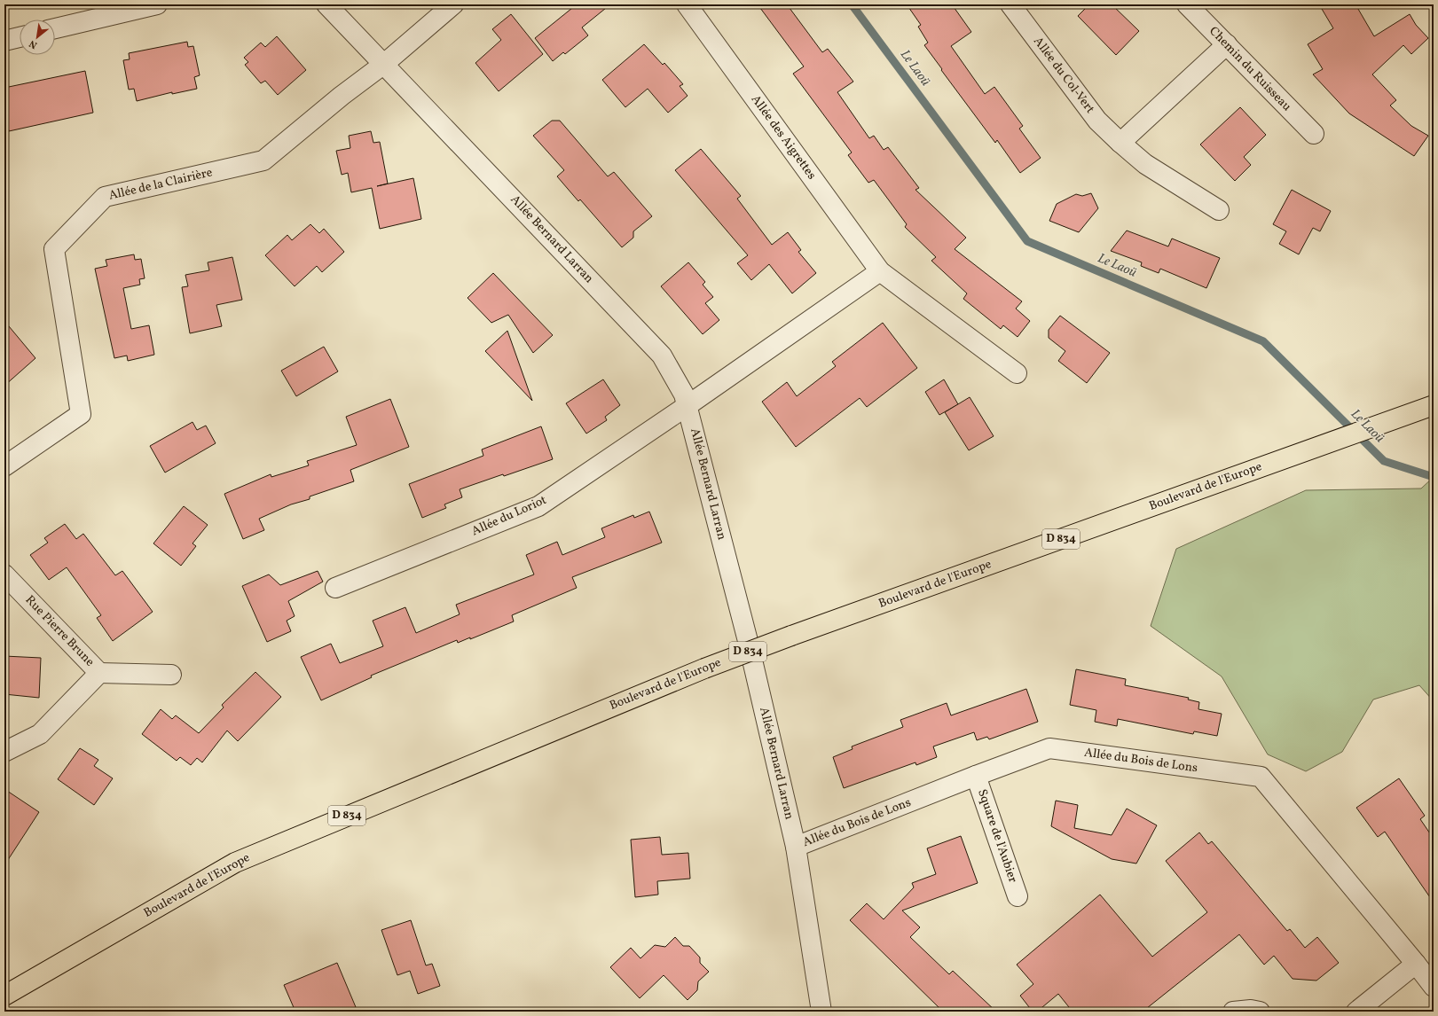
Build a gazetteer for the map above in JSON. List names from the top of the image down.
{
  "streets": {
    "main road": ["Boulevard de l'Europe", "D 834"],
    "street": [
      "Chemin du Ruisseau",
      "Allée du Col-Vert",
      "Allée des Aigrettes",
      "Allée de la Clairière",
      "Allée Bernard Larran",
      "Allée du Loriot",
      "Rue Pierre Brune",
      "Allée du Bois de Lons",
      "Square de l'Aubier"
    ]
  },
  "crossings": [
    ["Allée de la Clairière", "Allée Bernard Larran"],
    ["Allée Bernard Larran", "Allée du Loriot"],
    ["Allée Bernard Larran", "Allée du Bois de Lons"],
    ["Allée du Bois de Lons", "Square de l'Aubier"]
  ],
  "water": ["Le Laoü"],
  "north": "bottom left"
}
